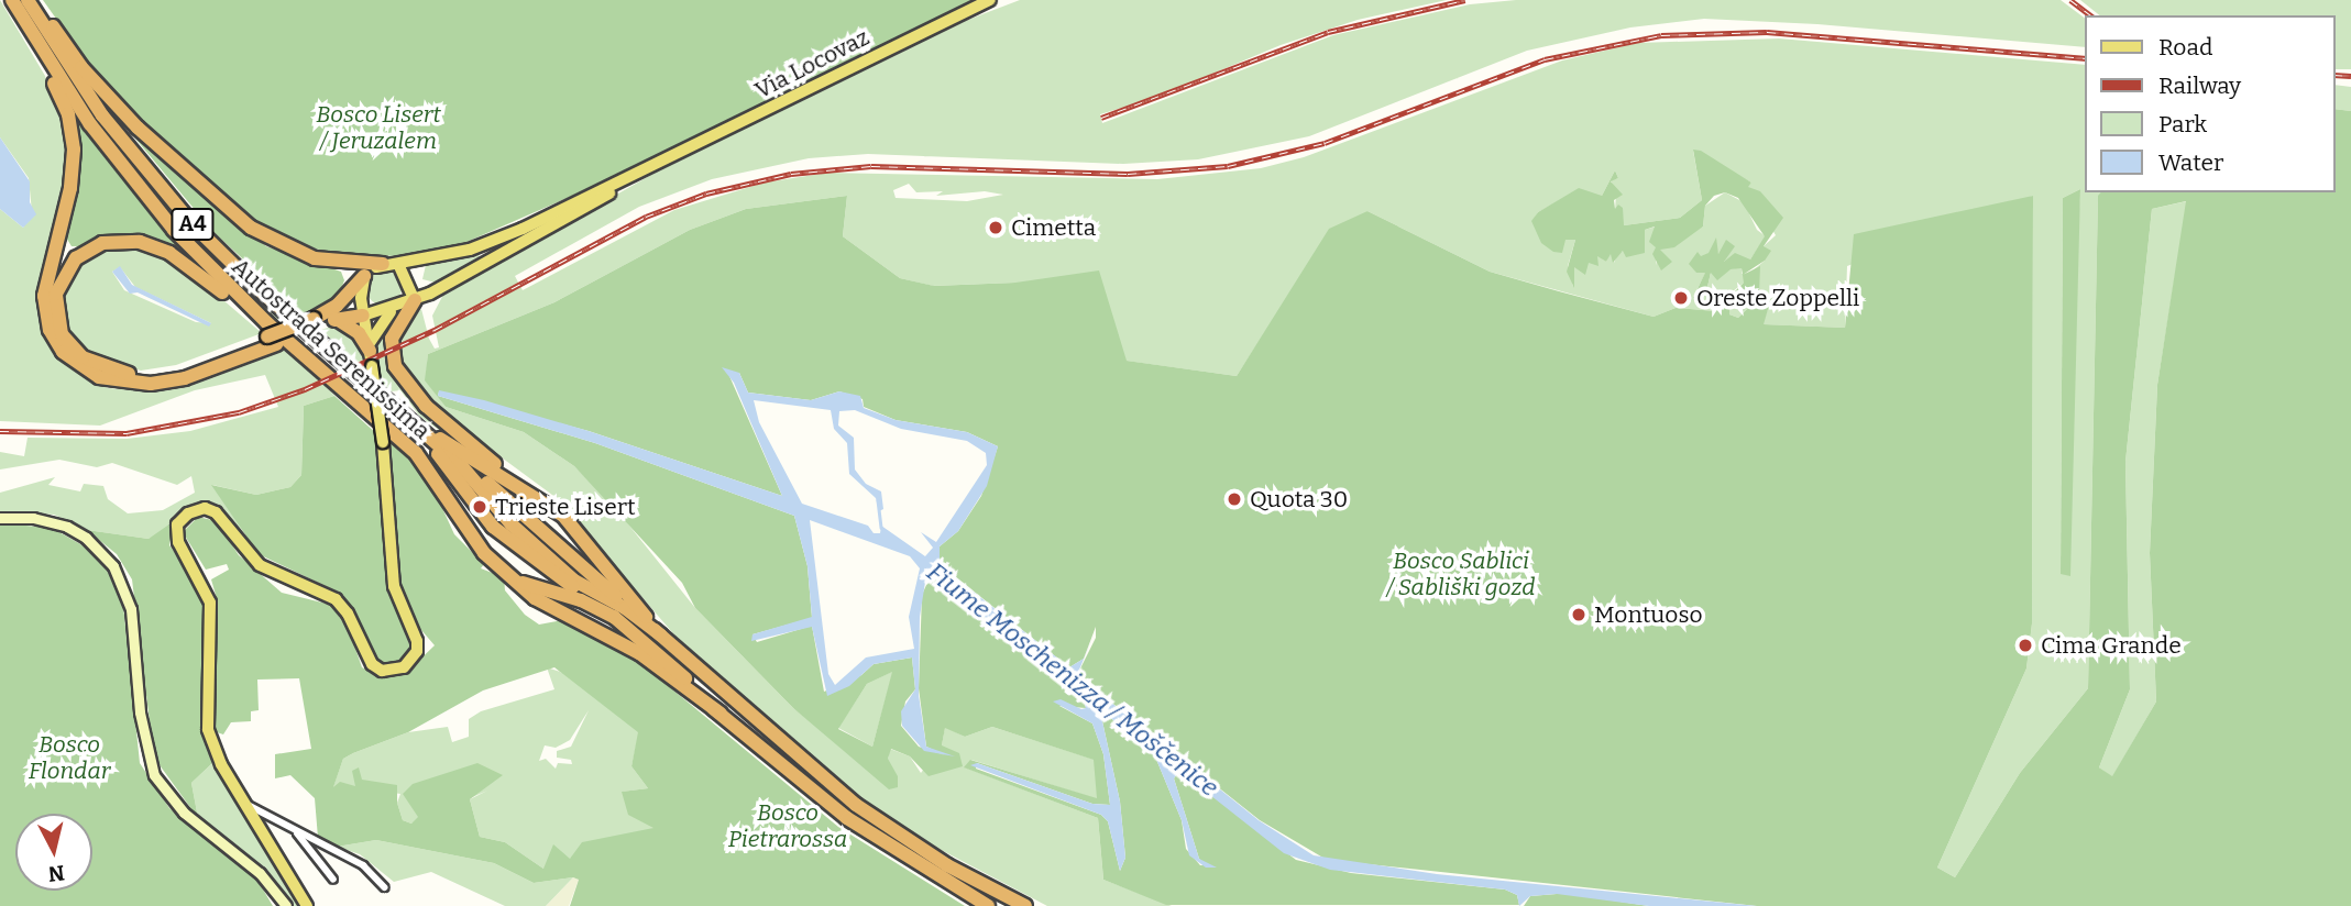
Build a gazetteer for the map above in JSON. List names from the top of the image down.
{
  "streets": {
    "highway": ["A4", "Autostrada Serenissima"],
    "main road": ["Via Locovaz"]
  },
  "crossings": [
    ["A4", "Autostrada Serenissima"]
  ],
  "water": ["Fiume Moschenizza / Moščenice"],
  "parks": [
    "Bosco Lisert / Jeruzalem",
    "Bosco Sablici / Sabliški gozd",
    "Bosco Flondar",
    "Bosco Pietrarossa"
  ],
  "places": [
    "Cimetta",
    "Oreste Zoppelli",
    "Quota 30",
    "Trieste Lisert",
    "Montuoso",
    "Cima Grande"
  ],
  "legend": [
    "Road",
    "Railway",
    "Park",
    "Water"
  ],
  "north": "bottom"
}
